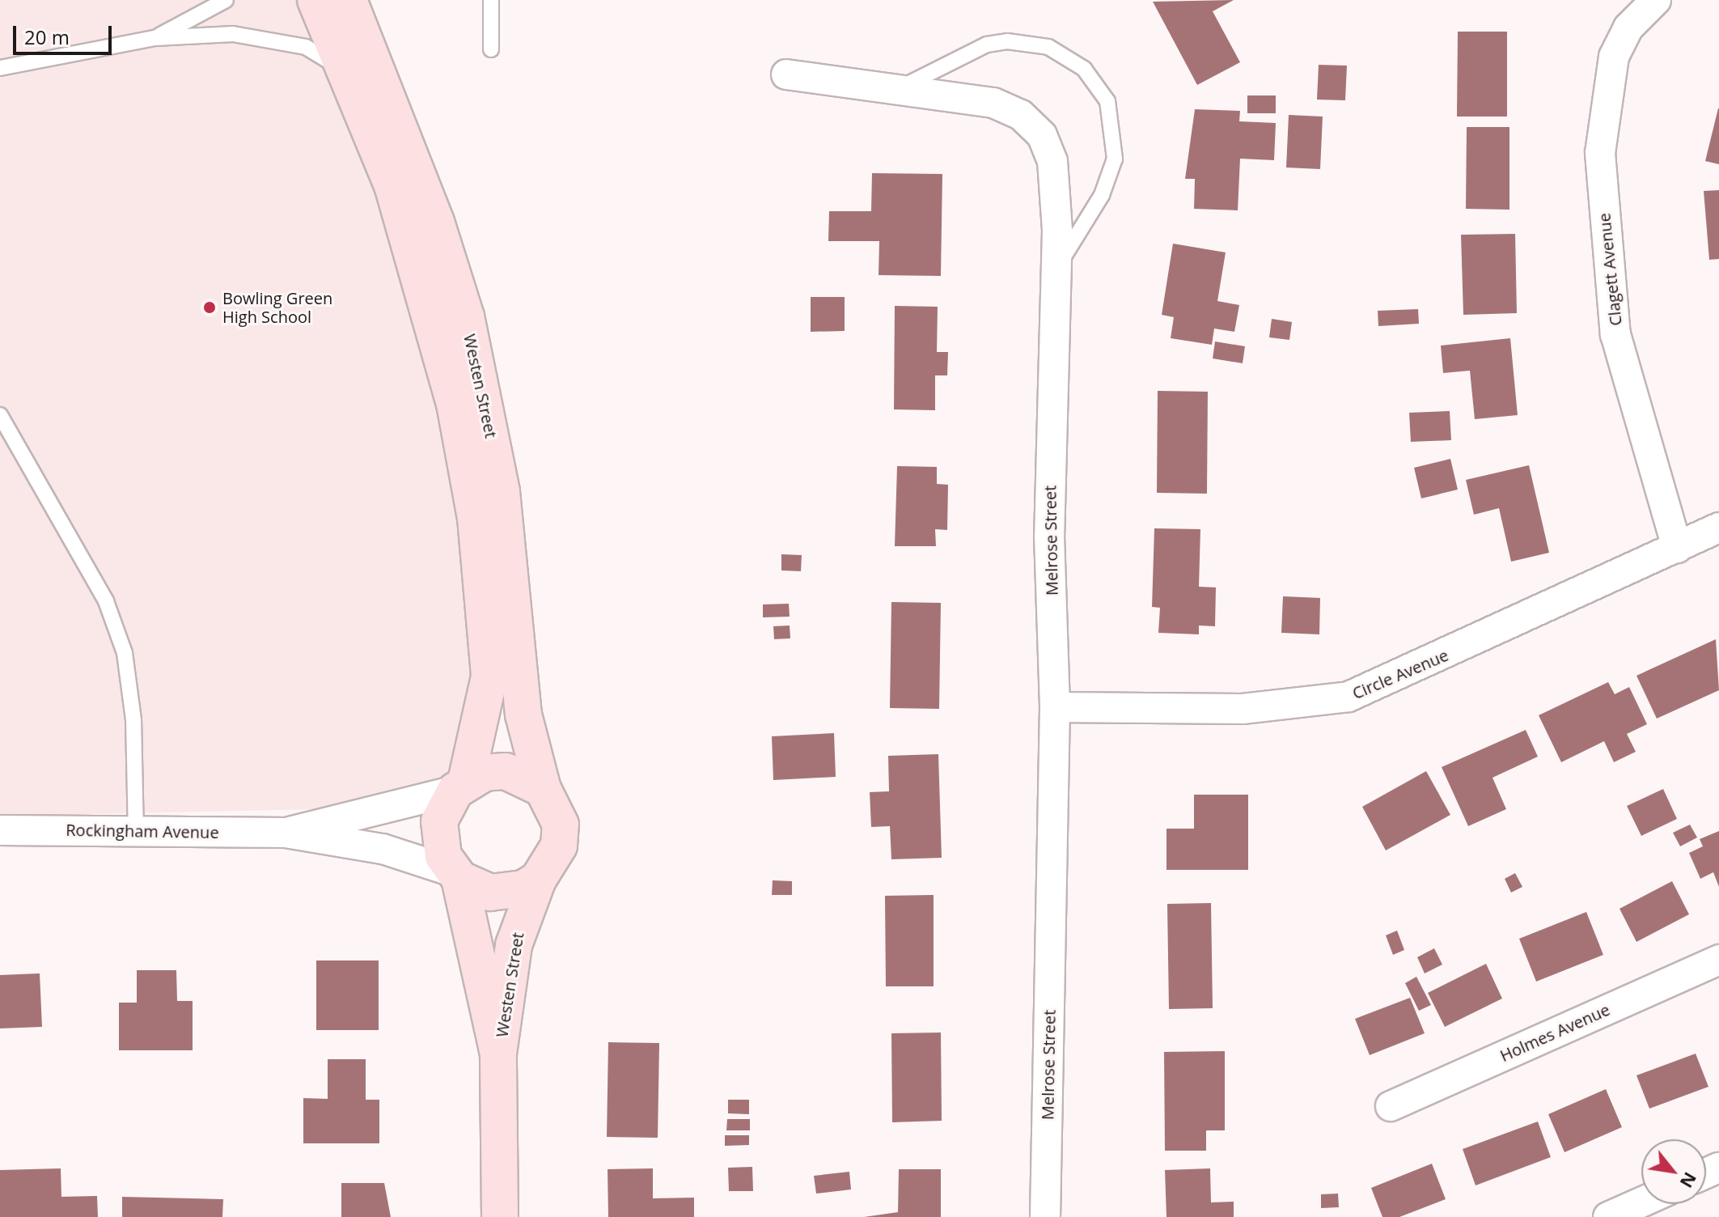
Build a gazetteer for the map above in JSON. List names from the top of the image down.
{
  "streets": {
    "street": [
      "Clagett Avenue",
      "Westen Street",
      "Melrose Street",
      "Circle Avenue",
      "Rockingham Avenue",
      "Holmes Avenue"
    ]
  },
  "crossings": [
    ["Clagett Avenue", "Circle Avenue"],
    ["Westen Street", "Rockingham Avenue"],
    ["Melrose Street", "Circle Avenue"]
  ],
  "places": ["Bowling Green High School"],
  "scale_bar": "20 m",
  "north": "bottom right"
}
